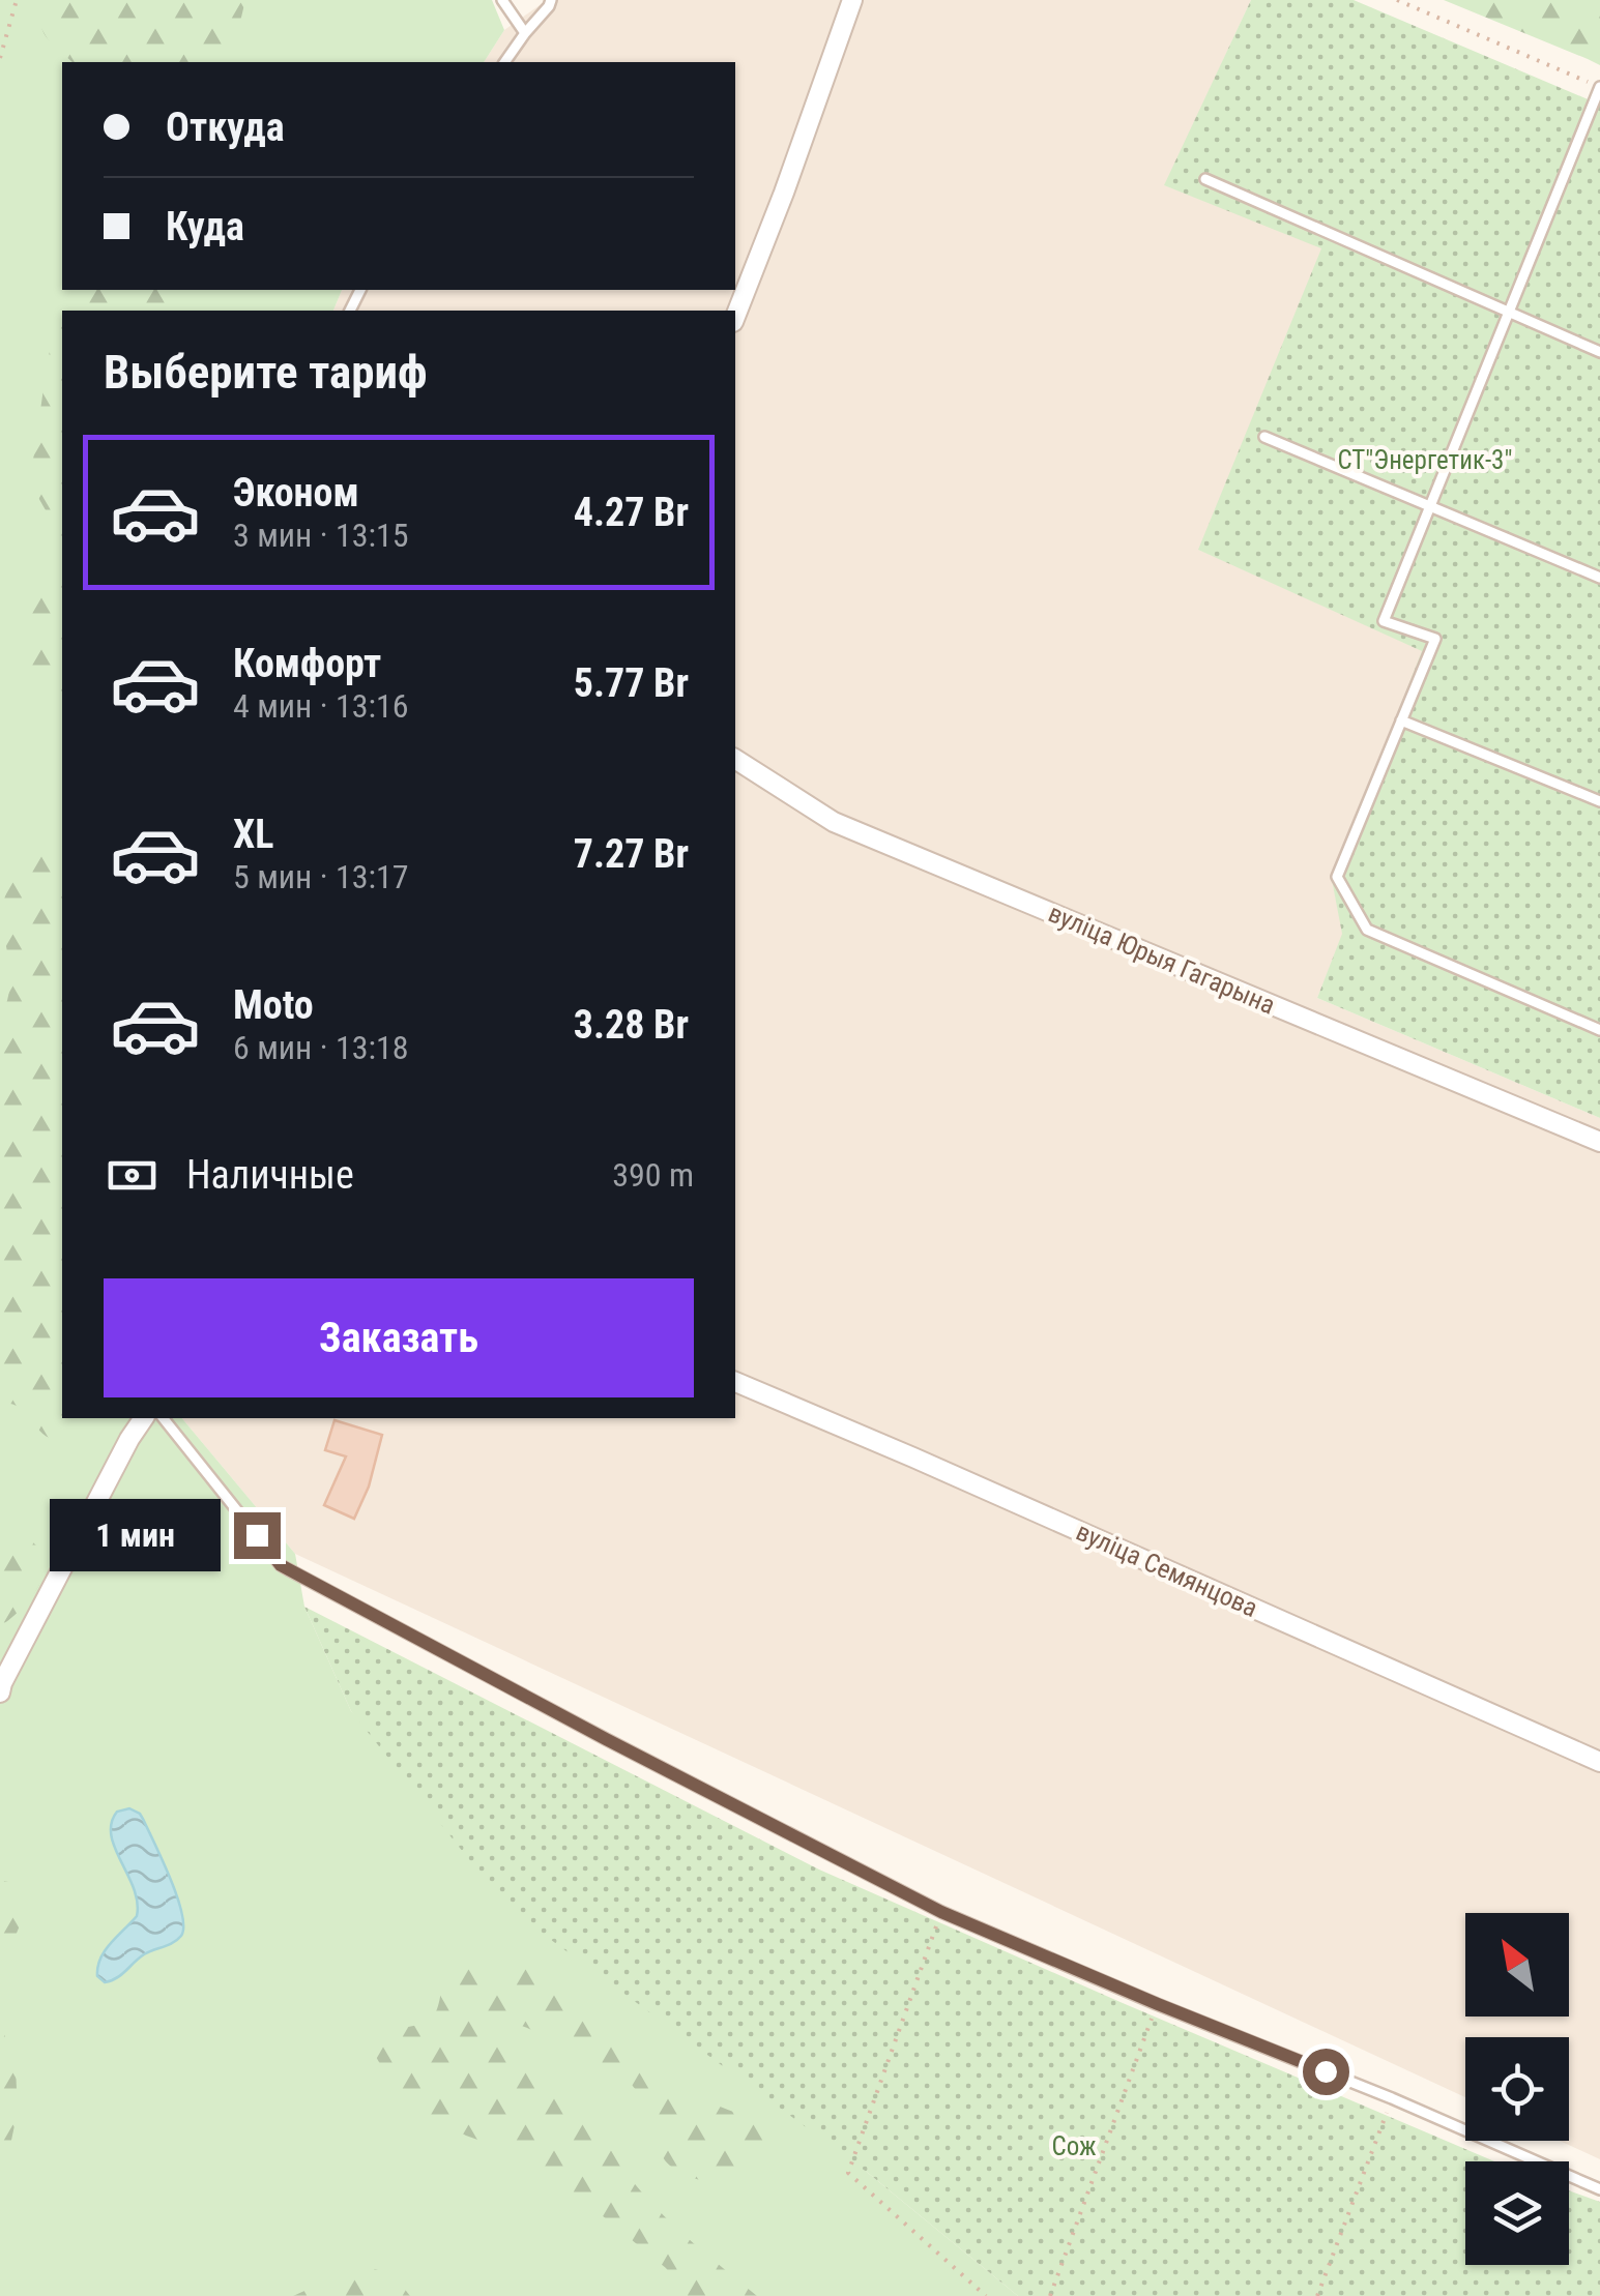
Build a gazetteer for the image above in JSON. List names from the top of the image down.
{
  "streets": {
    "street": ["вуліца Юрыя Гагарына", "вуліца Семянцова"]
  },
  "parks": ["СТ\"Энергетик-3\"", "Сож"],
  "north": "top left",
  "page": {
    "banner": ["Откуда", "Куда"],
    "heading": "Выберите тариф",
    "list": [
      {
        "name": "Эконом",
        "note": "3 мин · 13:15",
        "value": "4.27 Br"
      },
      {
        "name": "Комфорт",
        "note": "4 мин · 13:16",
        "value": "5.77 Br"
      },
      {
        "name": "XL",
        "note": "5 мин · 13:17",
        "value": "7.27 Br"
      },
      {
        "name": "Moto",
        "note": "6 мин · 13:18",
        "value": "3.28 Br"
      }
    ],
    "pay": ["Наличные", "390 m"],
    "buttons": "Заказать",
    "bubble": "1 мин"
  }
}
